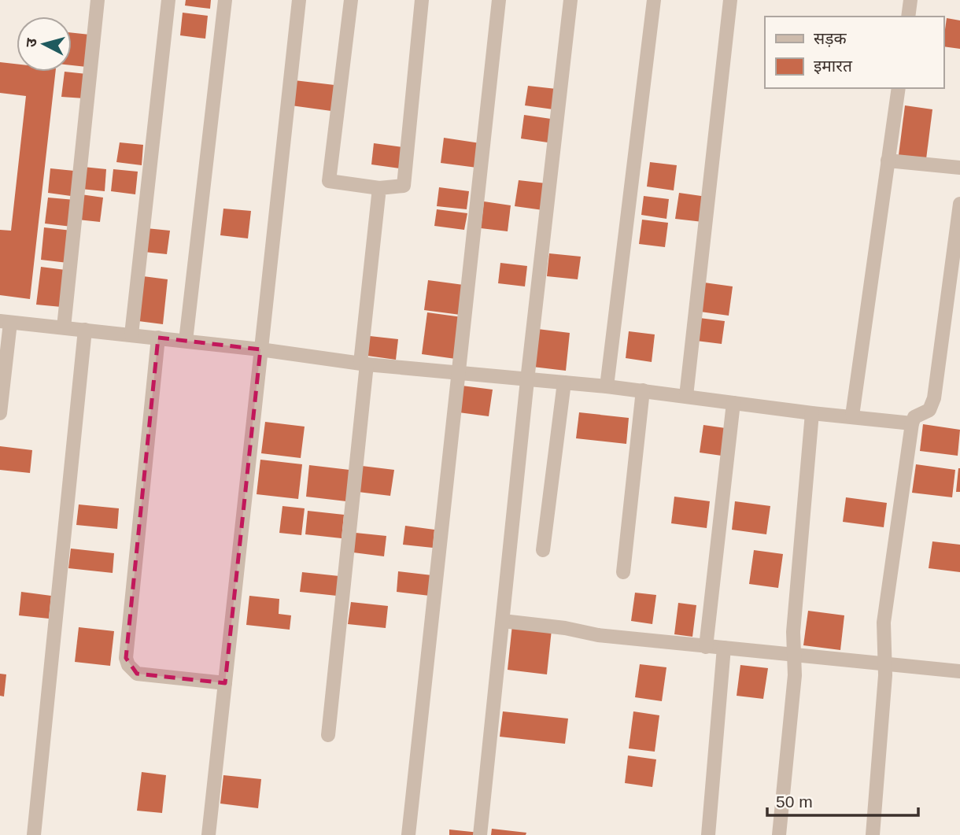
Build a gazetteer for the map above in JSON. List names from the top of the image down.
{
  "legend": ["सड़क", "इमारत"],
  "scale_bar": "50 m",
  "north": "left"
}
